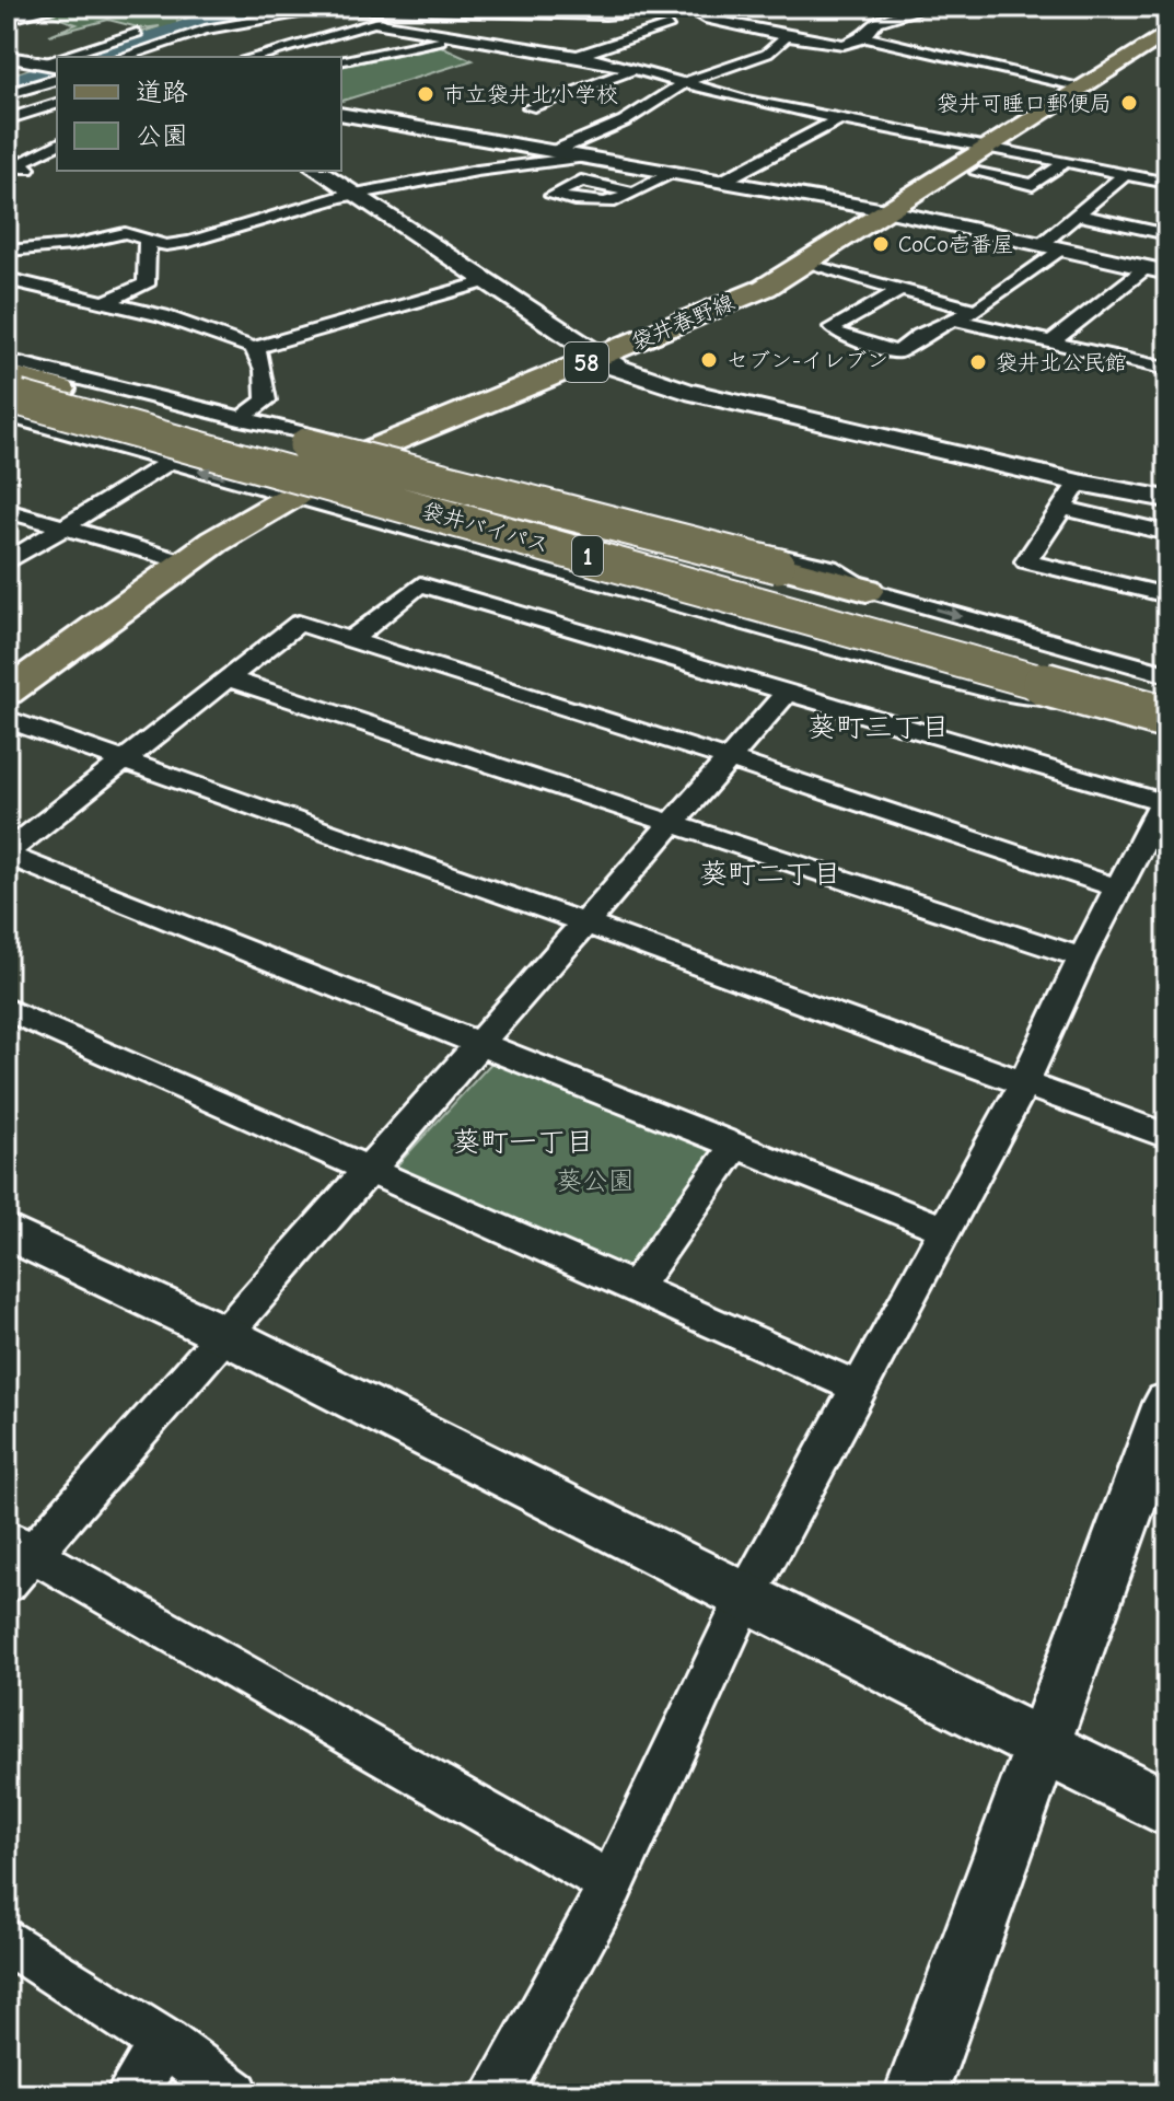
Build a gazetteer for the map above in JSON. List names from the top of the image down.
{
  "streets": {
    "main road": [
      "袋井春野線",
      "58",
      "袋井バイパス",
      "1"
    ]
  },
  "districts": ["葵町三丁目", "葵町二丁目", "葵町一丁目"],
  "parks": ["葵公園"],
  "places": [
    "市立袋井北小学校",
    "袋井可睡口郵便局",
    "CoCo壱番屋",
    "セブン-イレブン",
    "袋井北公民館"
  ],
  "legend": ["道路", "公園"]
}
